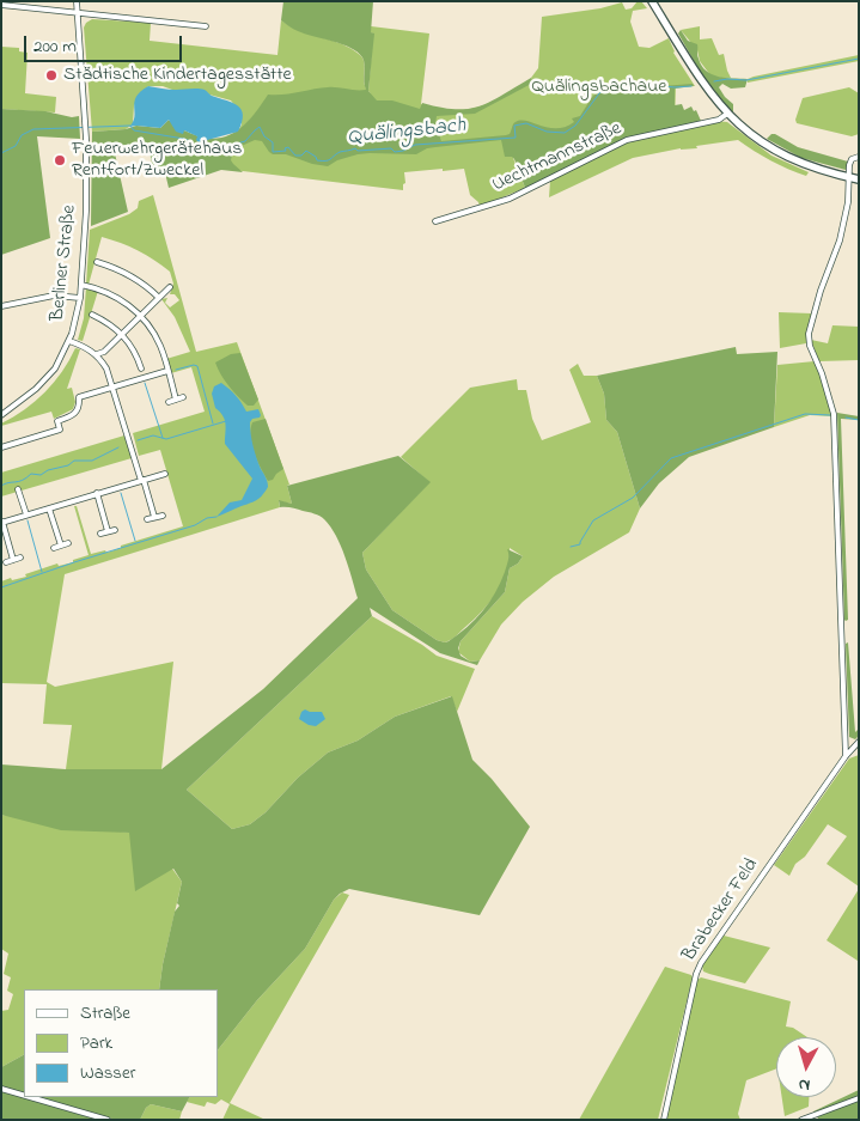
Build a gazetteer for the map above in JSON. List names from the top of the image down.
{
  "streets": {
    "street": ["Uechtmannstraße", "Berliner Straße", "Brabecker Feld"]
  },
  "water": ["Quälingsbach"],
  "parks": ["Quälingsbachaue"],
  "places": ["Städtische Kindertagesstätte", "Feuerwehrgerätehaus Rentfort/Zweckel"],
  "legend": ["Straße", "Park", "Wasser"],
  "scale_bar": "200 m",
  "north": "bottom"
}
